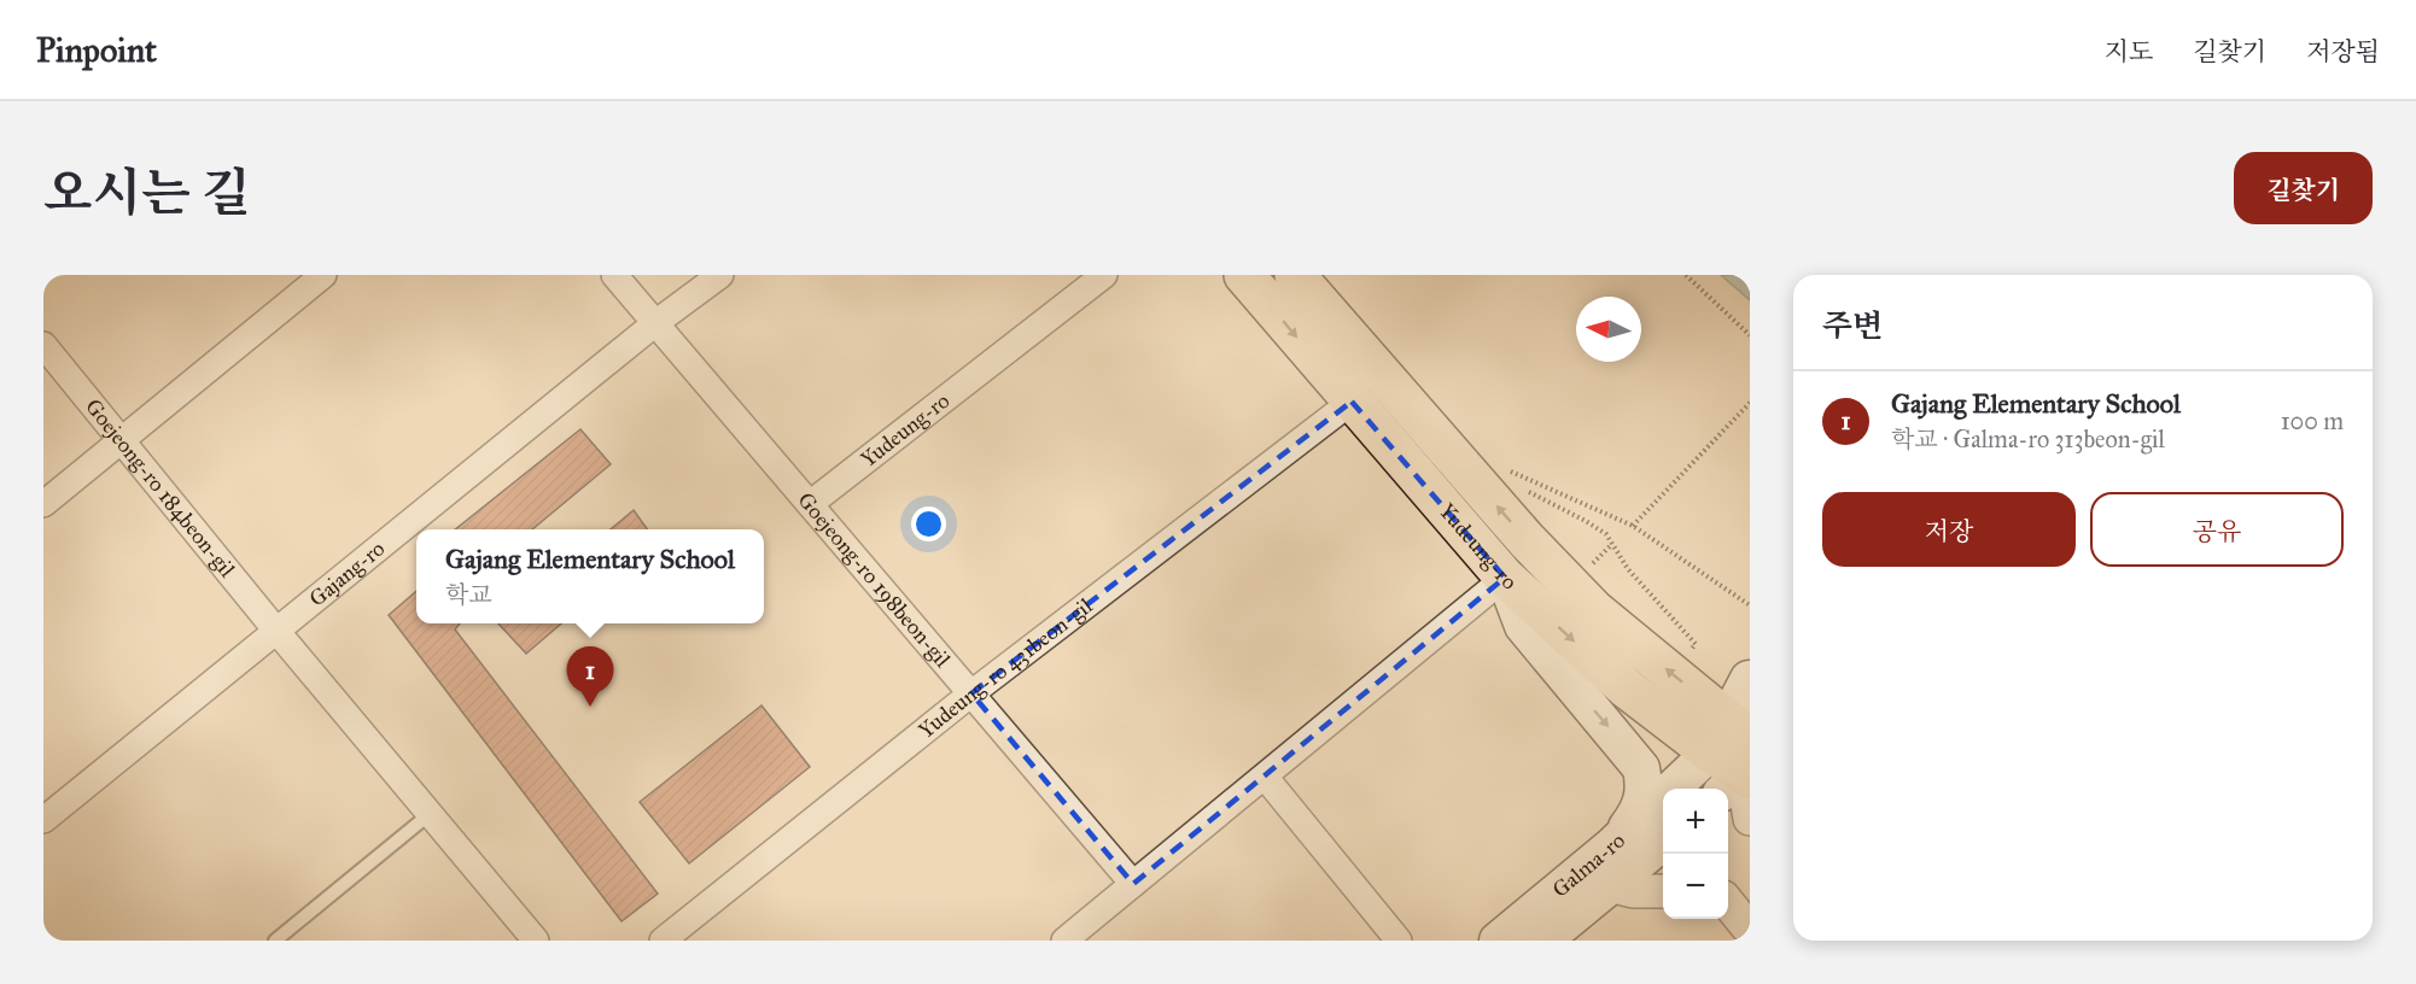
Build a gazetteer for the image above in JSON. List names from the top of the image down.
{
  "streets": {
    "main road": ["Yudeung-ro", "Galma-ro"],
    "street": [
      "Goejeong-ro 184beon-gil",
      "Gajang-ro",
      "Goejeong-ro 198beon-gil",
      "Yudeung-ro 431beon-gil"
    ]
  },
  "crossings": [
    ["Yudeung-ro", "Goejeong-ro 198beon-gil"],
    ["Yudeung-ro", "Yudeung-ro 431beon-gil"],
    ["Yudeung-ro", "Galma-ro"],
    ["Goejeong-ro 184beon-gil", "Gajang-ro"],
    ["Gajang-ro", "Goejeong-ro 198beon-gil"],
    ["Goejeong-ro 198beon-gil", "Yudeung-ro 431beon-gil"]
  ],
  "north": "left",
  "page": {
    "header": "Pinpoint",
    "nav": ["지도", "길찾기", "저장됨"],
    "title": "오시는 길",
    "buttons": [
      "길찾기",
      ["저장", "공유"]
    ],
    "heading": "주변",
    "list": [
      {
        "mark": "1",
        "name": "Gajang Elementary School",
        "note": "학교 · Galma-ro 313beon-gil",
        "value": "100 m"
      }
    ],
    "popup": ["Gajang Elementary School", "학교"],
    "pins": "1",
    "map_buttons": ["+", "−"]
  }
}
